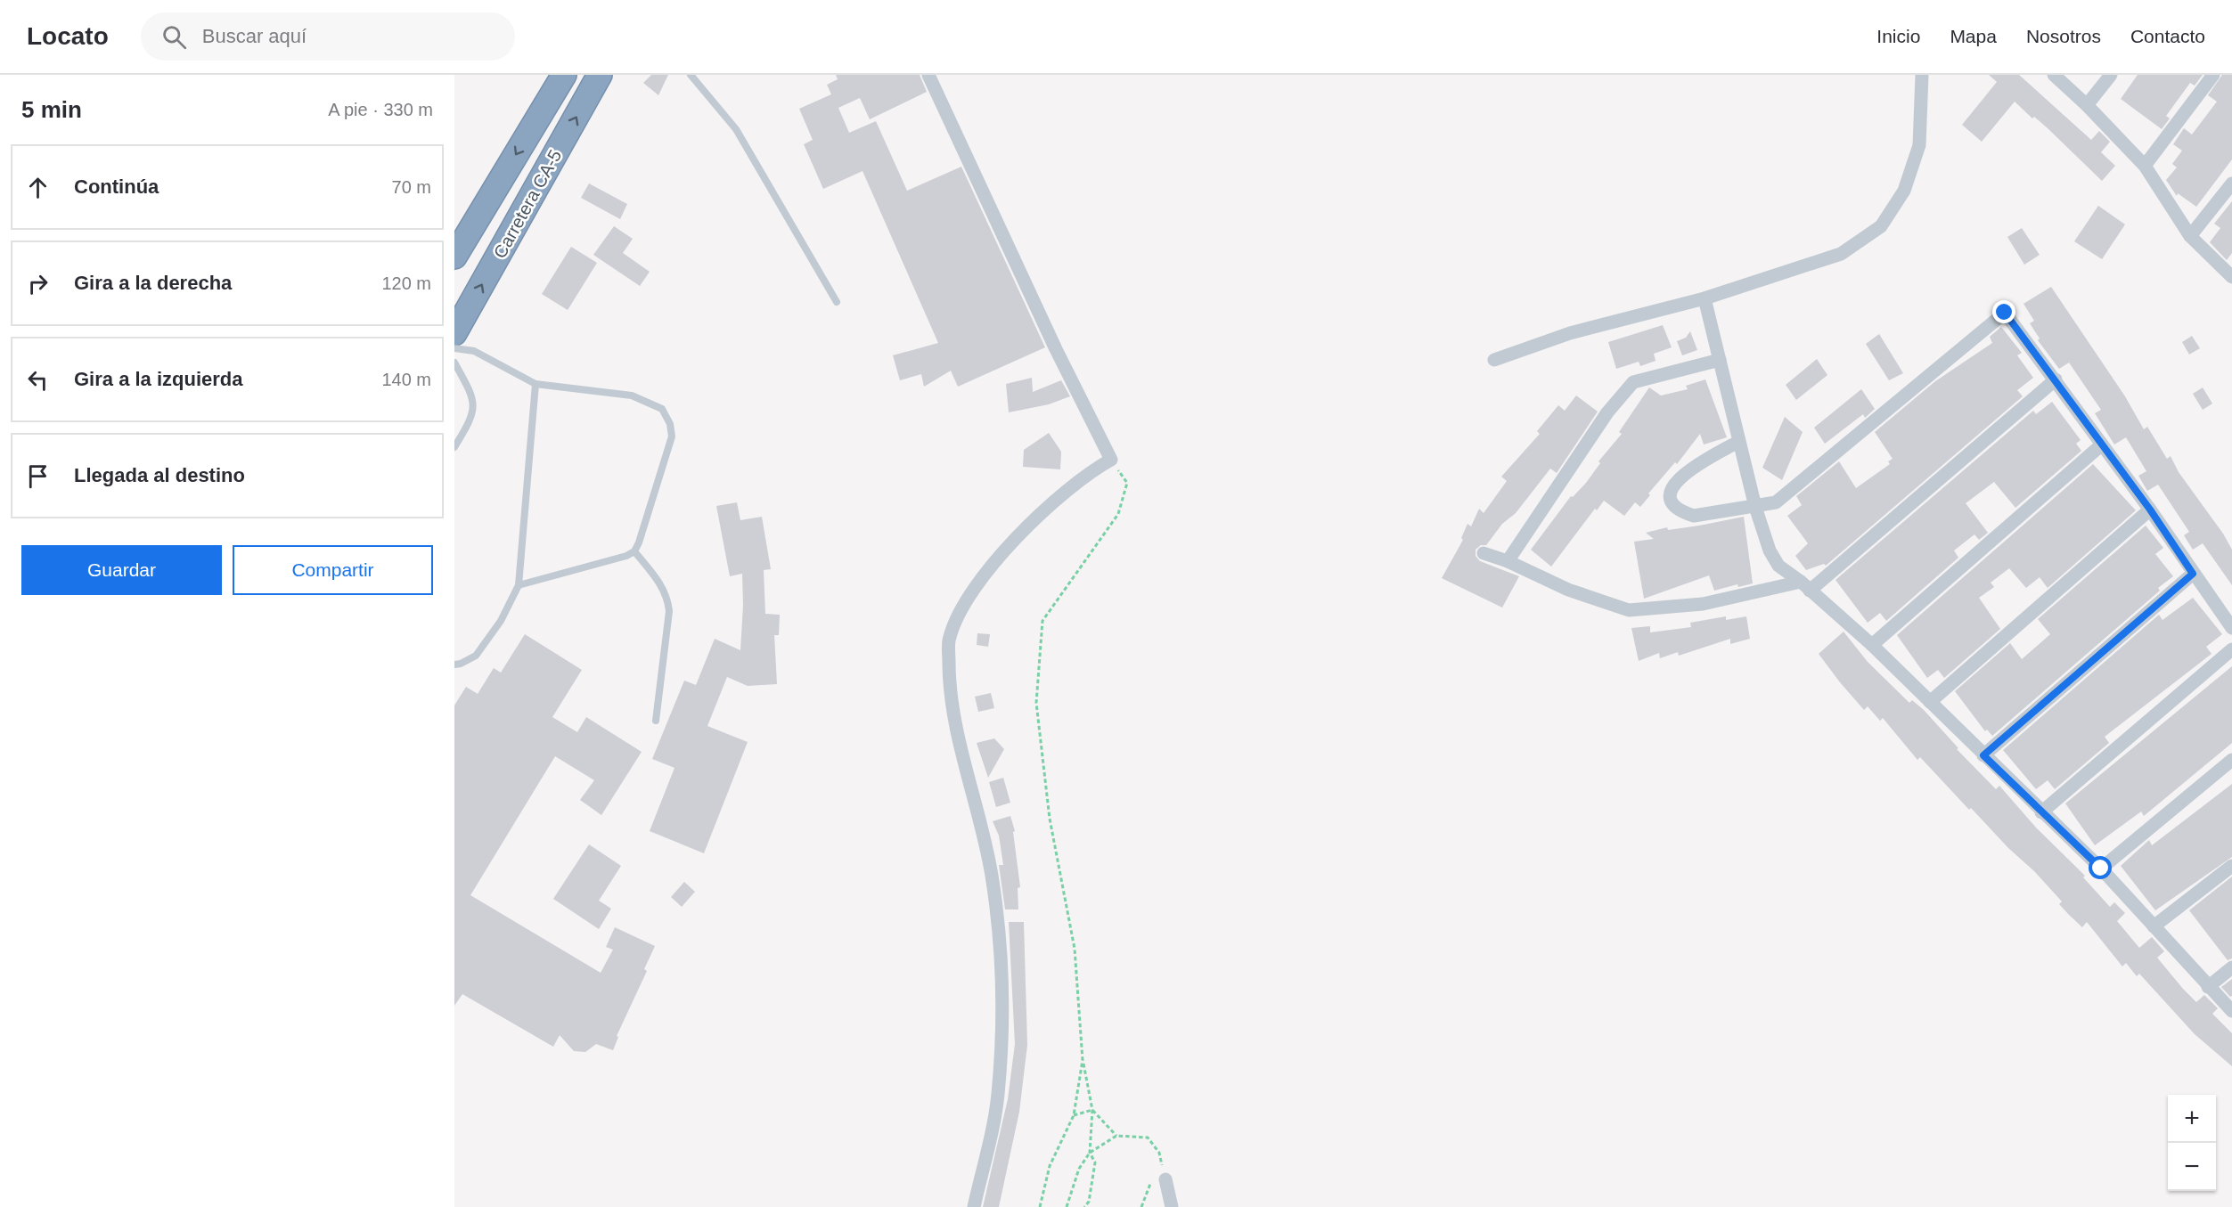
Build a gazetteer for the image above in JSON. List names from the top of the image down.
{
  "streets": {
    "highway": ["Carretera CA-5"]
  },
  "page": {
    "header": "Locato",
    "search": "Buscar aquí",
    "nav": [
      "Inicio",
      "Mapa",
      "Nosotros",
      "Contacto"
    ],
    "heading": ["5 min", "A pie · 330 m"],
    "list": [
      ["Continúa", "70 m"],
      ["Gira a la derecha", "120 m"],
      ["Gira a la izquierda", "140 m"],
      "Llegada al destino"
    ],
    "buttons": ["Guardar", "Compartir"],
    "map_buttons": ["+", "−"]
  }
}
